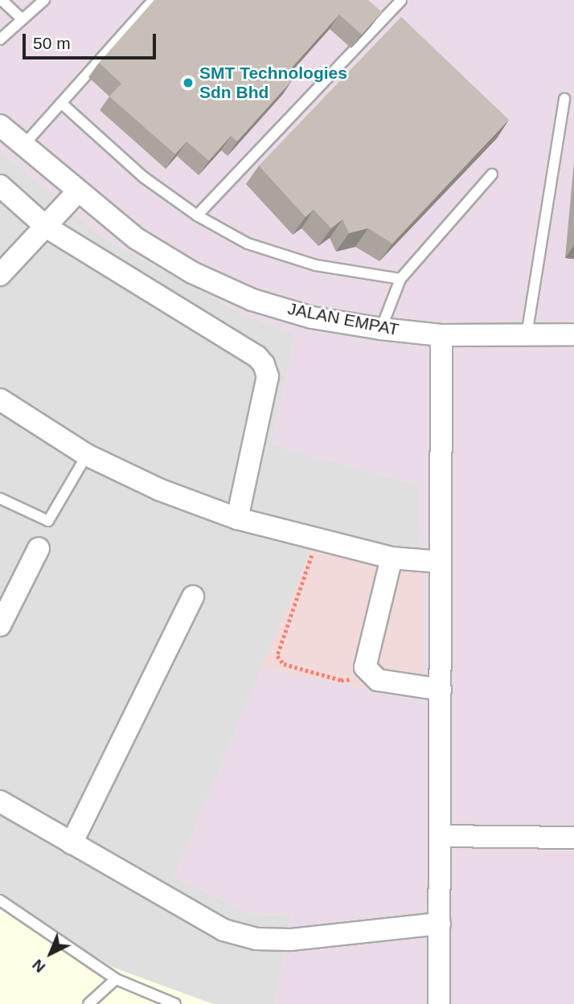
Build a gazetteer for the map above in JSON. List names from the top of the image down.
{
  "streets": {
    "street": ["JALAN EMPAT"]
  },
  "places": ["SMT Technologies Sdn Bhd"],
  "scale_bar": "50 m",
  "north": "bottom left"
}
